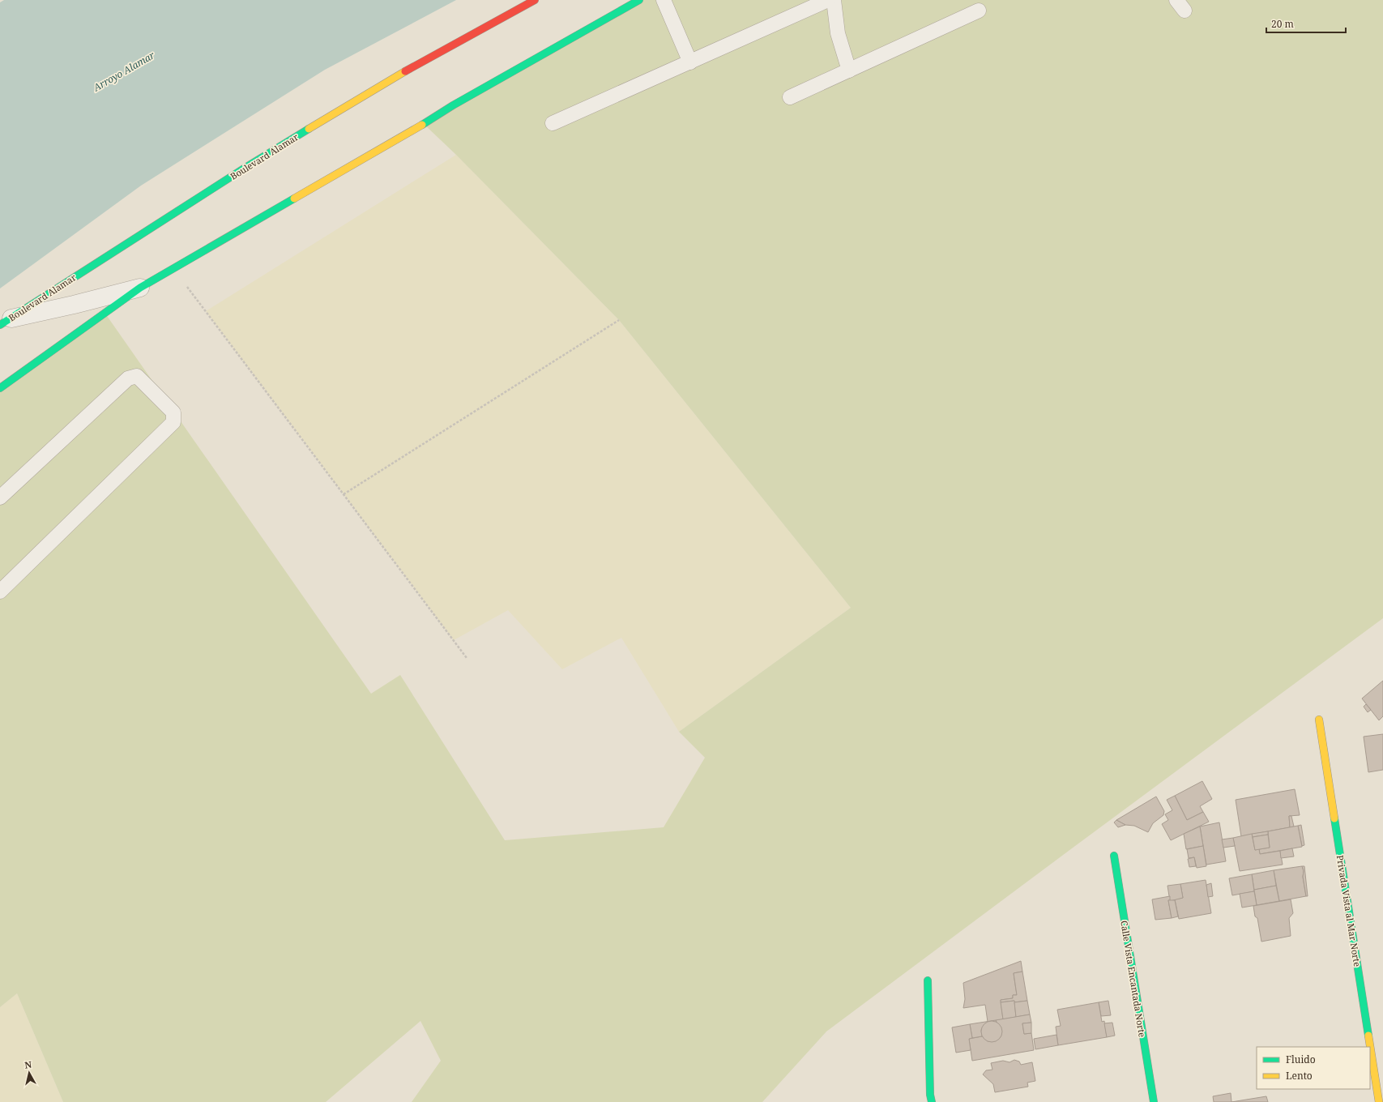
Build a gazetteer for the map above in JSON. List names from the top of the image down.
{
  "streets": {
    "main road": ["Boulevard Alamar", "Privada Vista al Mar Norte", "Calle Vista Encantada Norte"]
  },
  "water": ["Arroyo Alamar"],
  "legend": ["Fluido", "Lento"],
  "scale_bar": "20 m",
  "north": "top"
}
